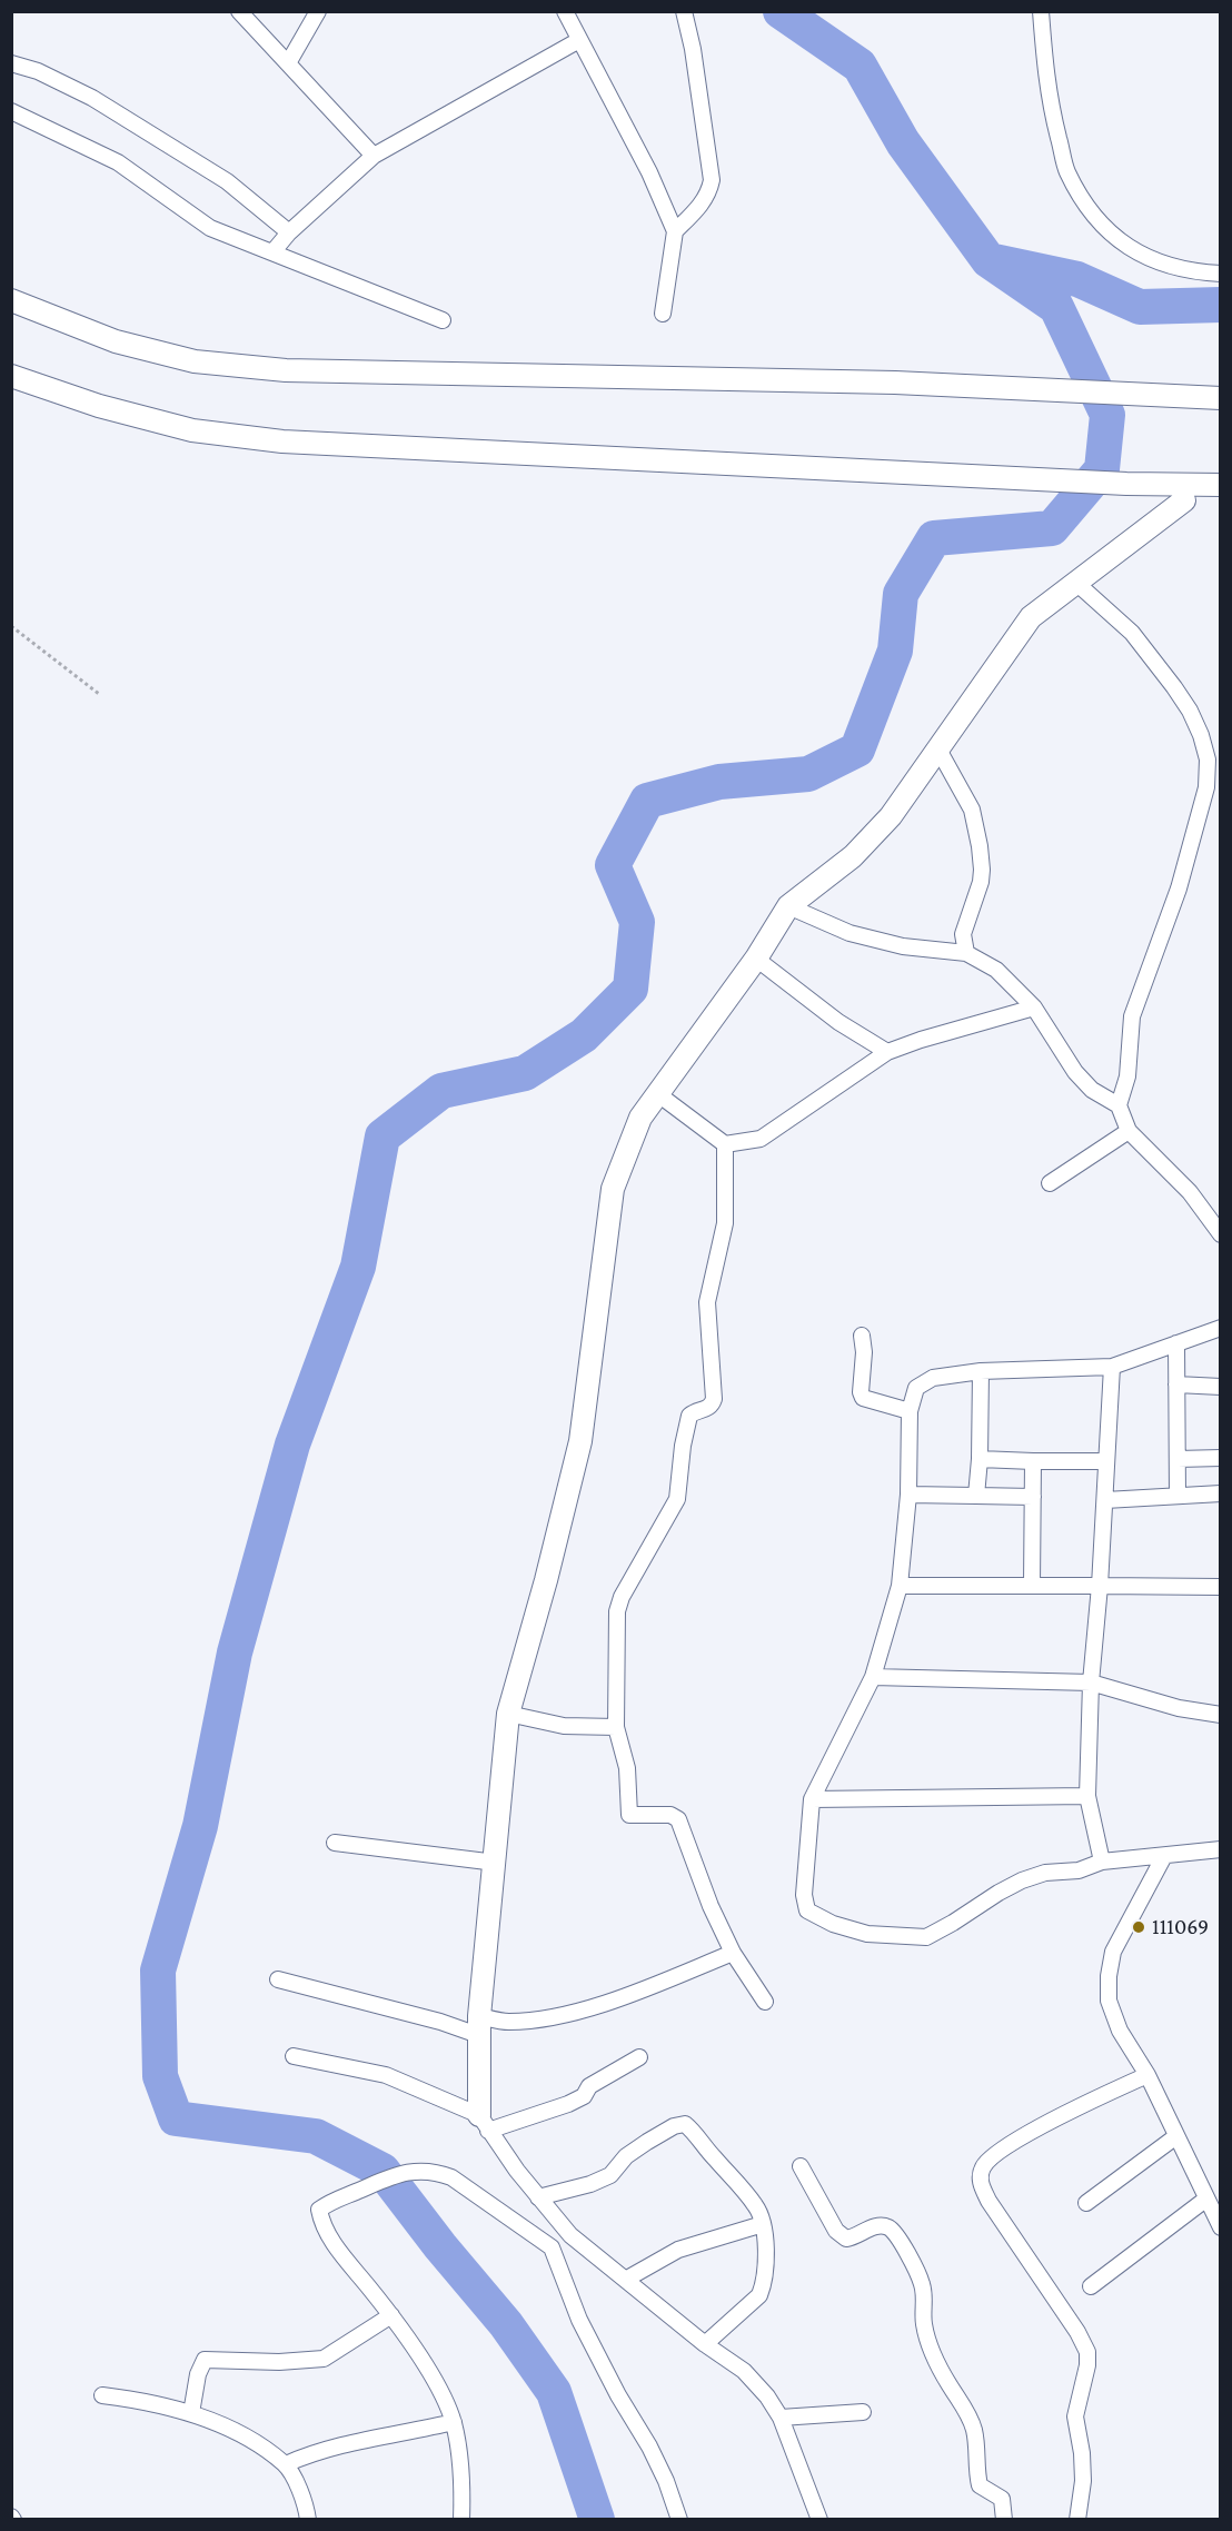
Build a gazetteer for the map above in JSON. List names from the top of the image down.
{
  "places": ["111069"]
}
